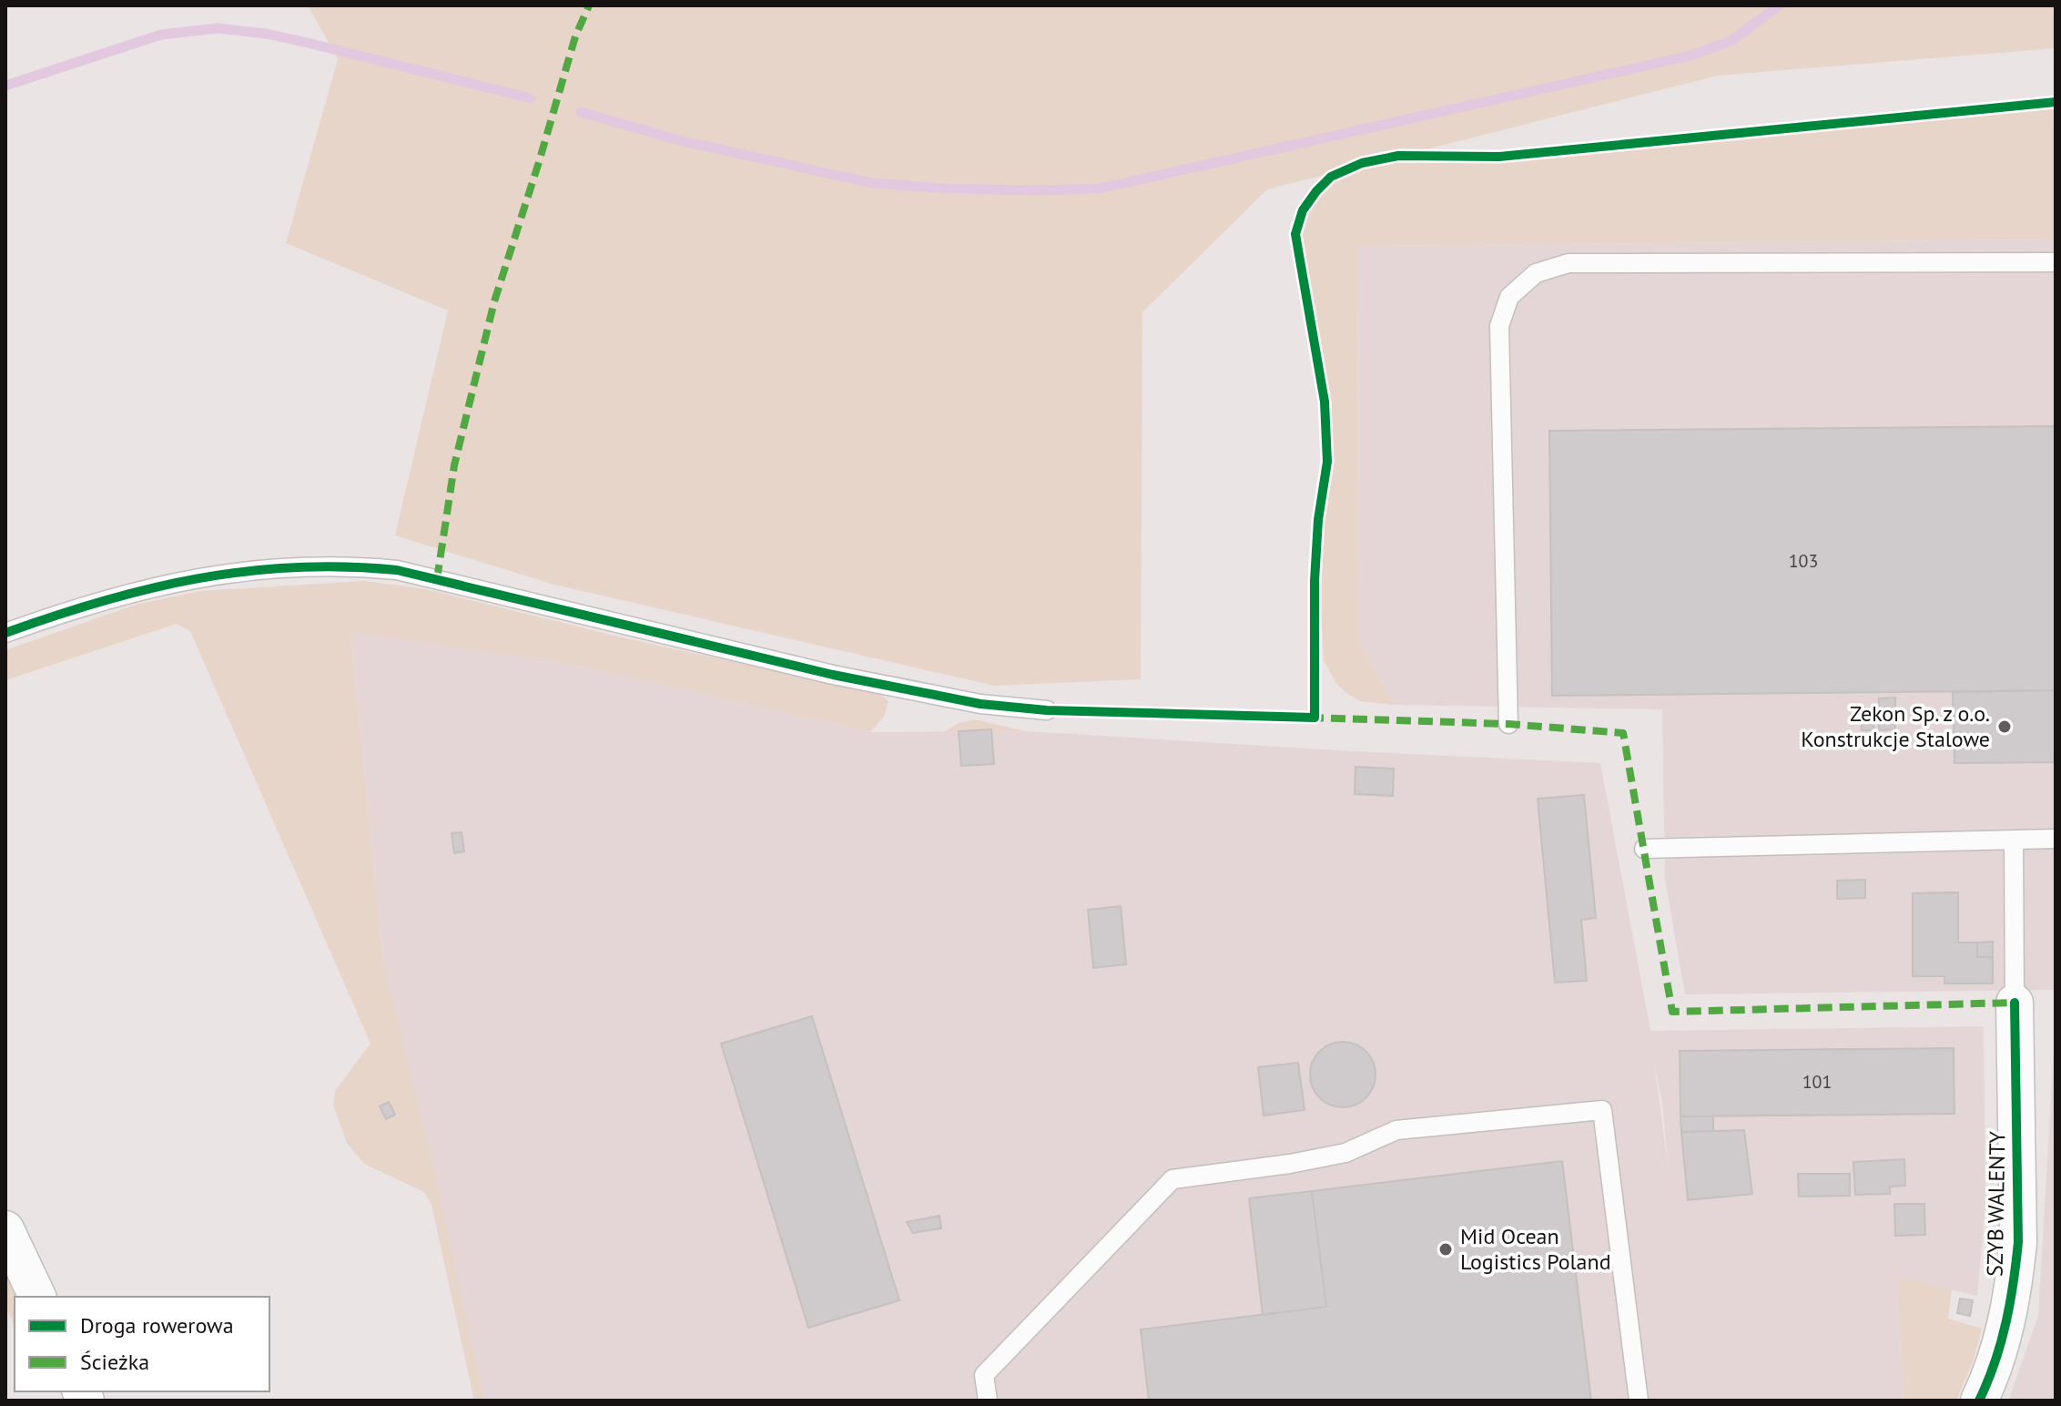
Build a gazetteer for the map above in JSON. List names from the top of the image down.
{
  "streets": {
    "street": ["SZYB WALENTY"]
  },
  "places": ["Zekon Sp. z o.o. Konstrukcje Stalowe", "Mid Ocean Logistics Poland"],
  "house_numbers": ["103", "101"],
  "legend": ["Droga rowerowa", "Ścieżka"]
}
